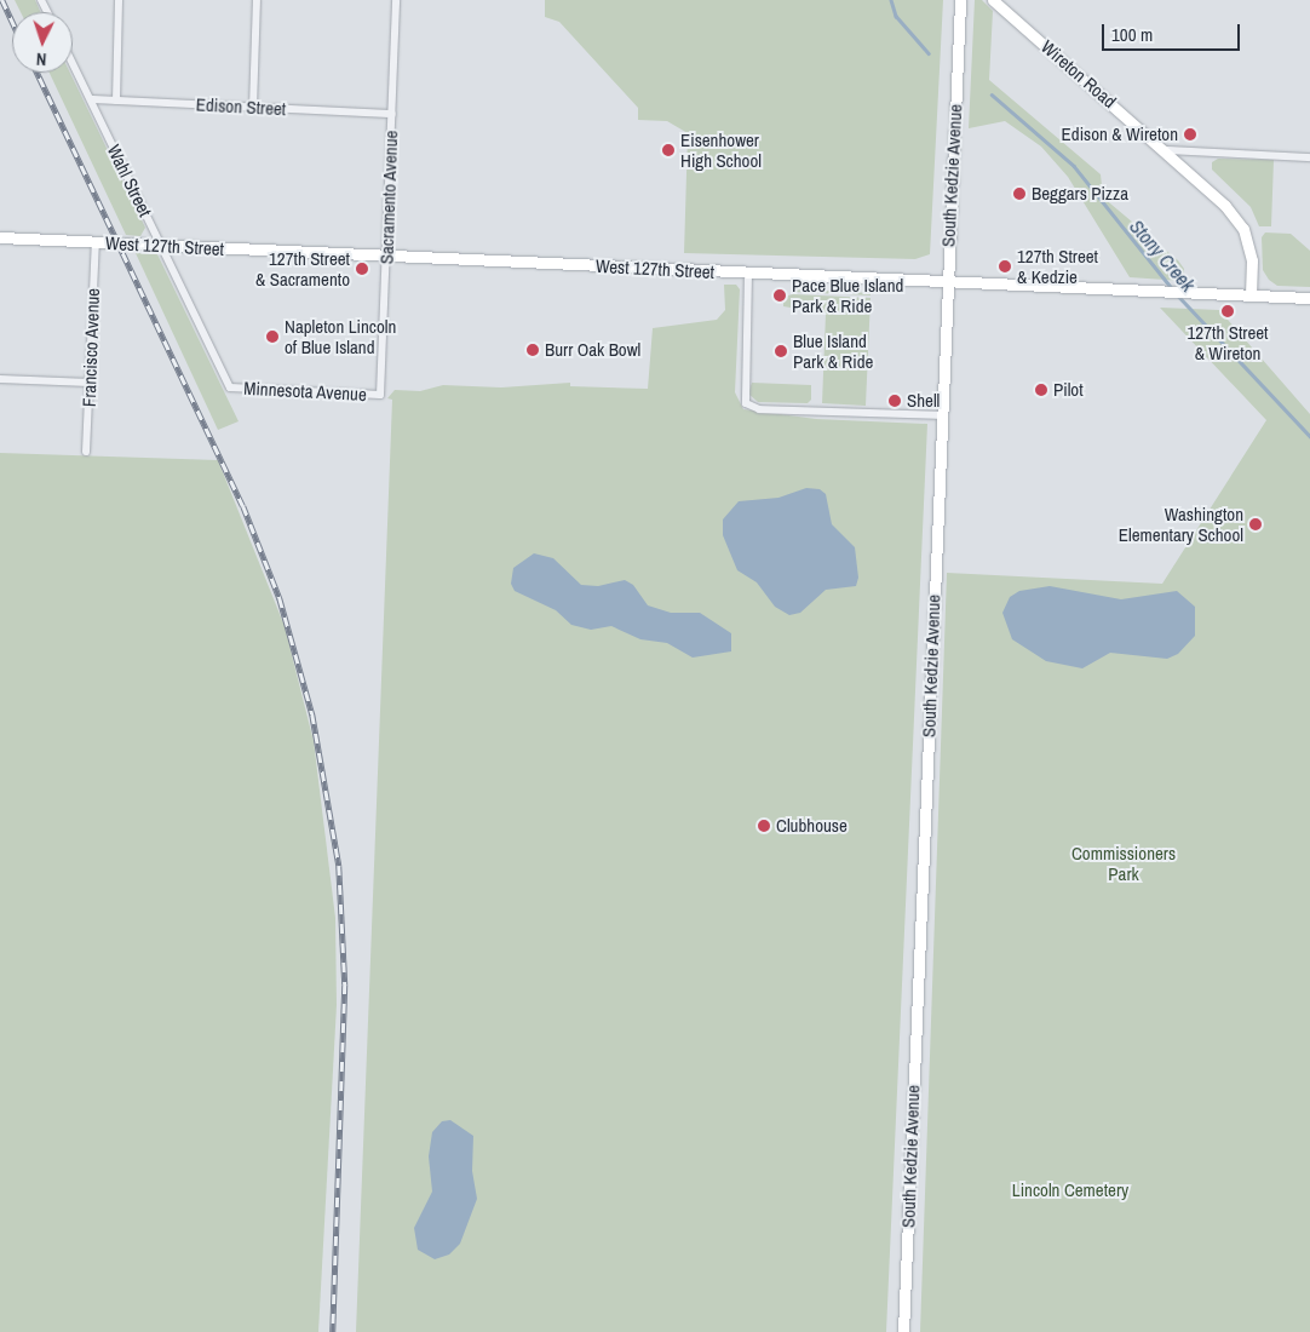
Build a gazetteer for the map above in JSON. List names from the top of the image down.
{
  "streets": {
    "main road": ["Wireton Road", "South Kedzie Avenue", "West 127th Street"],
    "street": [
      "Edison Street",
      "Wahl Street",
      "Sacramento Avenue",
      "Francisco Avenue",
      "Minnesota Avenue"
    ]
  },
  "crossings": [
    ["Wireton Road", "West 127th Street"],
    ["Edison Street", "Wahl Street"],
    ["Edison Street", "Sacramento Avenue"],
    ["South Kedzie Avenue", "West 127th Street"],
    ["Wahl Street", "West 127th Street"],
    ["Wahl Street", "Minnesota Avenue"],
    ["Sacramento Avenue", "West 127th Street"],
    ["Sacramento Avenue", "Minnesota Avenue"],
    ["West 127th Street", "Francisco Avenue"]
  ],
  "water": ["Stony Creek"],
  "parks": ["Commissioners Park", "Lincoln Cemetery"],
  "places": [
    "Edison & Wireton",
    "Eisenhower High School",
    "Beggars Pizza",
    "127th Street & Kedzie",
    "127th Street & Sacramento",
    "Pace Blue Island Park & Ride",
    "127th Street & Wireton",
    "Napleton Lincoln of Blue Island",
    "Burr Oak Bowl",
    "Blue Island Park & Ride",
    "Pilot",
    "Shell",
    "Washington Elementary School",
    "Clubhouse"
  ],
  "scale_bar": "100 m",
  "north": "bottom"
}
